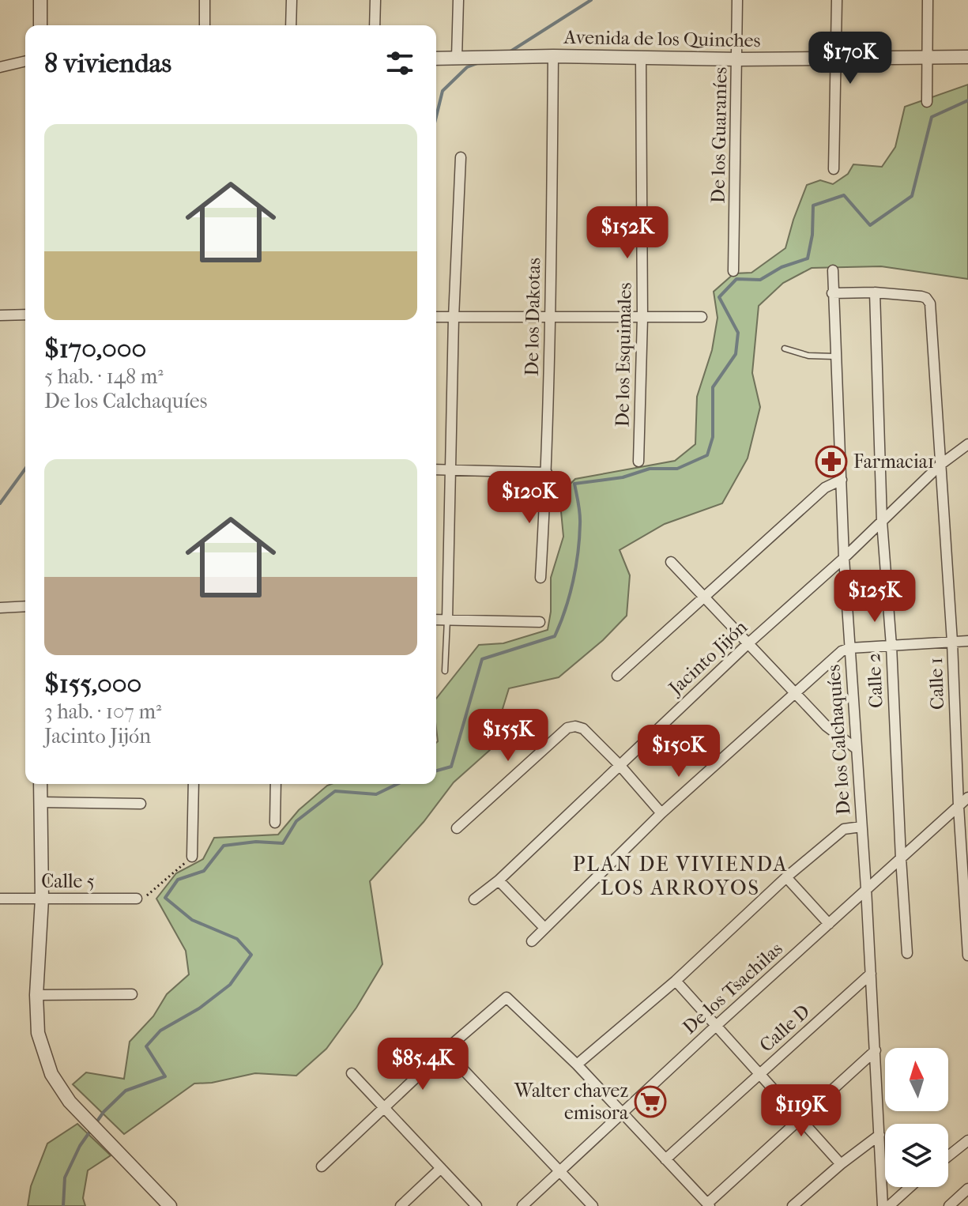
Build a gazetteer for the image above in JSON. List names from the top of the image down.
{
  "streets": {
    "street": [
      "Avenida de los Quinches",
      "De los Guaraníes",
      "De los Dakotas",
      "De los Esquimales",
      "Jacinto Jijón",
      "Calle 2",
      "Calle 1",
      "De los Calchaquíes",
      "Calle 5",
      "De los Tsachilas",
      "Calle D"
    ]
  },
  "crossings": [
    ["Avenida de los Quinches", "De los Guaraníes"],
    ["Avenida de los Quinches", "De los Dakotas"],
    ["Avenida de los Quinches", "De los Esquimales"],
    ["Jacinto Jijón", "Calle 2"],
    ["Jacinto Jijón", "Calle 1"],
    ["Jacinto Jijón", "De los Calchaquíes"],
    ["Calle 2", "Calle 1"],
    ["Calle 2", "De los Tsachilas"],
    ["Calle 1", "De los Tsachilas"],
    ["De los Calchaquíes", "De los Tsachilas"],
    ["De los Calchaquíes", "Calle D"]
  ],
  "districts": ["PLAN DE VIVIENDA LOS ARROYOS"],
  "places": {
    "pharmacy": ["Farmacia1"],
    "supermarket": ["Walter chavez emisora"]
  },
  "north": "top",
  "page": {
    "heading": "8 viviendas",
    "price": [
      "$170K",
      "$152K",
      "$120K",
      "$125K",
      "$155K",
      "$150K",
      "$85.4K",
      "$119K"
    ],
    "list": [
      {
        "name": "$170,000",
        "note": "5 hab. · 148 m² · De los Calchaquíes"
      },
      {
        "name": "$155,000",
        "note": "3 hab. · 107 m² · Jacinto Jijón"
      }
    ]
  }
}
